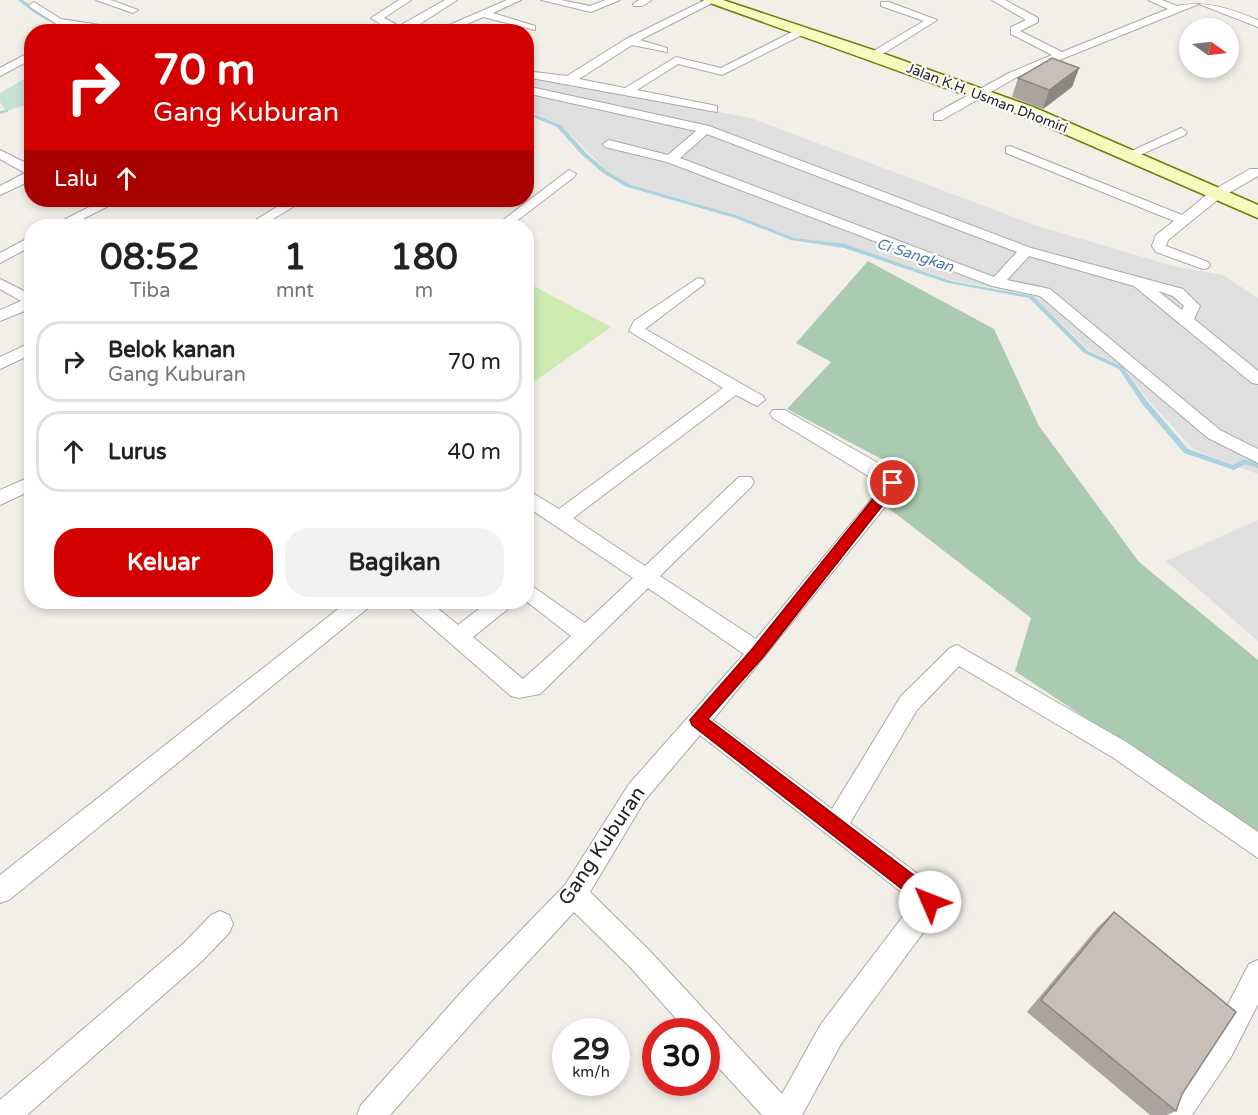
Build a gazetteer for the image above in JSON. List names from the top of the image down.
{
  "streets": {
    "main road": ["Jalan K.H. Usman Dhomiri"],
    "street": ["Gang Kuburan"]
  },
  "water": ["Ci Sangkan"],
  "north": "right",
  "page": {
    "turn": ["70 m", "Gang Kuburan"],
    "then": "Lalu",
    "eta": [
      "08:52",
      "Tiba",
      "1",
      "mnt",
      "180",
      "m"
    ],
    "list": [
      {
        "name": "Belok kanan",
        "note": "Gang Kuburan",
        "value": "70 m"
      },
      {
        "name": "Lurus",
        "value": "40 m"
      }
    ],
    "buttons": ["Keluar", "Bagikan"],
    "speed": "29 km/h",
    "limit": "30"
  }
}
